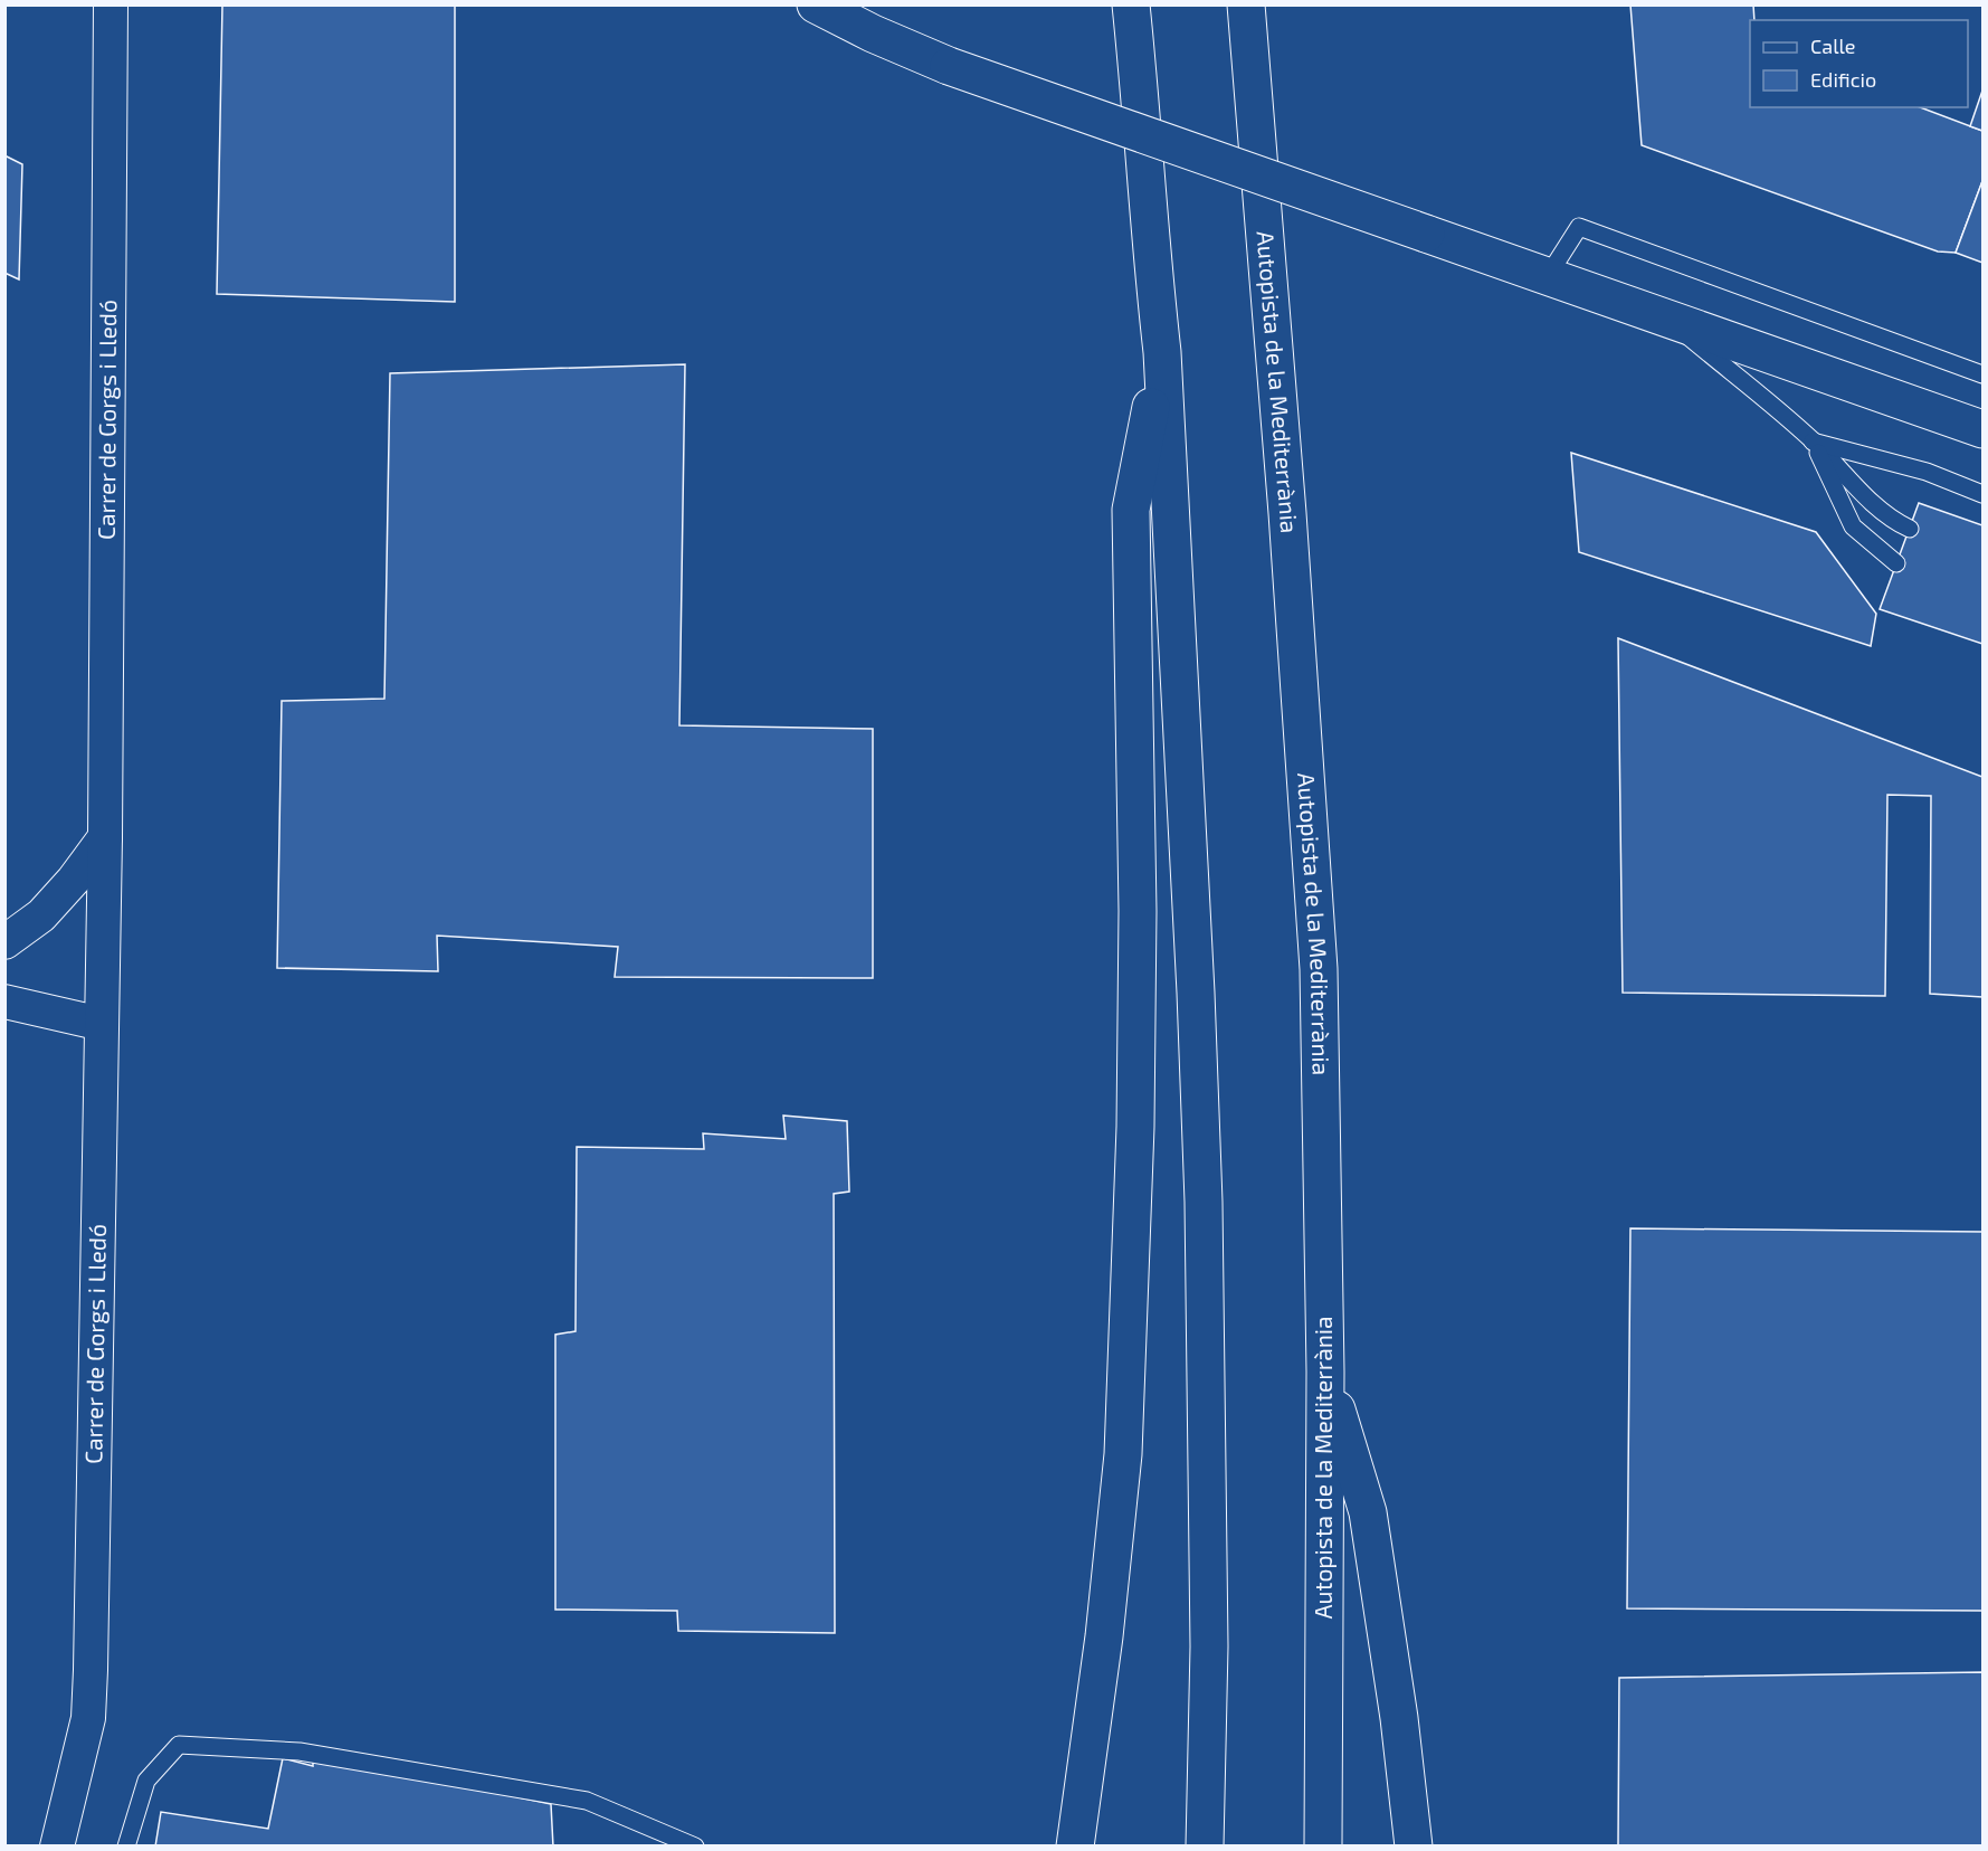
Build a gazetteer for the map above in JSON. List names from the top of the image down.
{
  "streets": {
    "main road": ["Autopista de la Mediterrània"],
    "street": ["Carrer de Gorgs i Lledó"]
  },
  "legend": ["Calle", "Edificio"]
}
